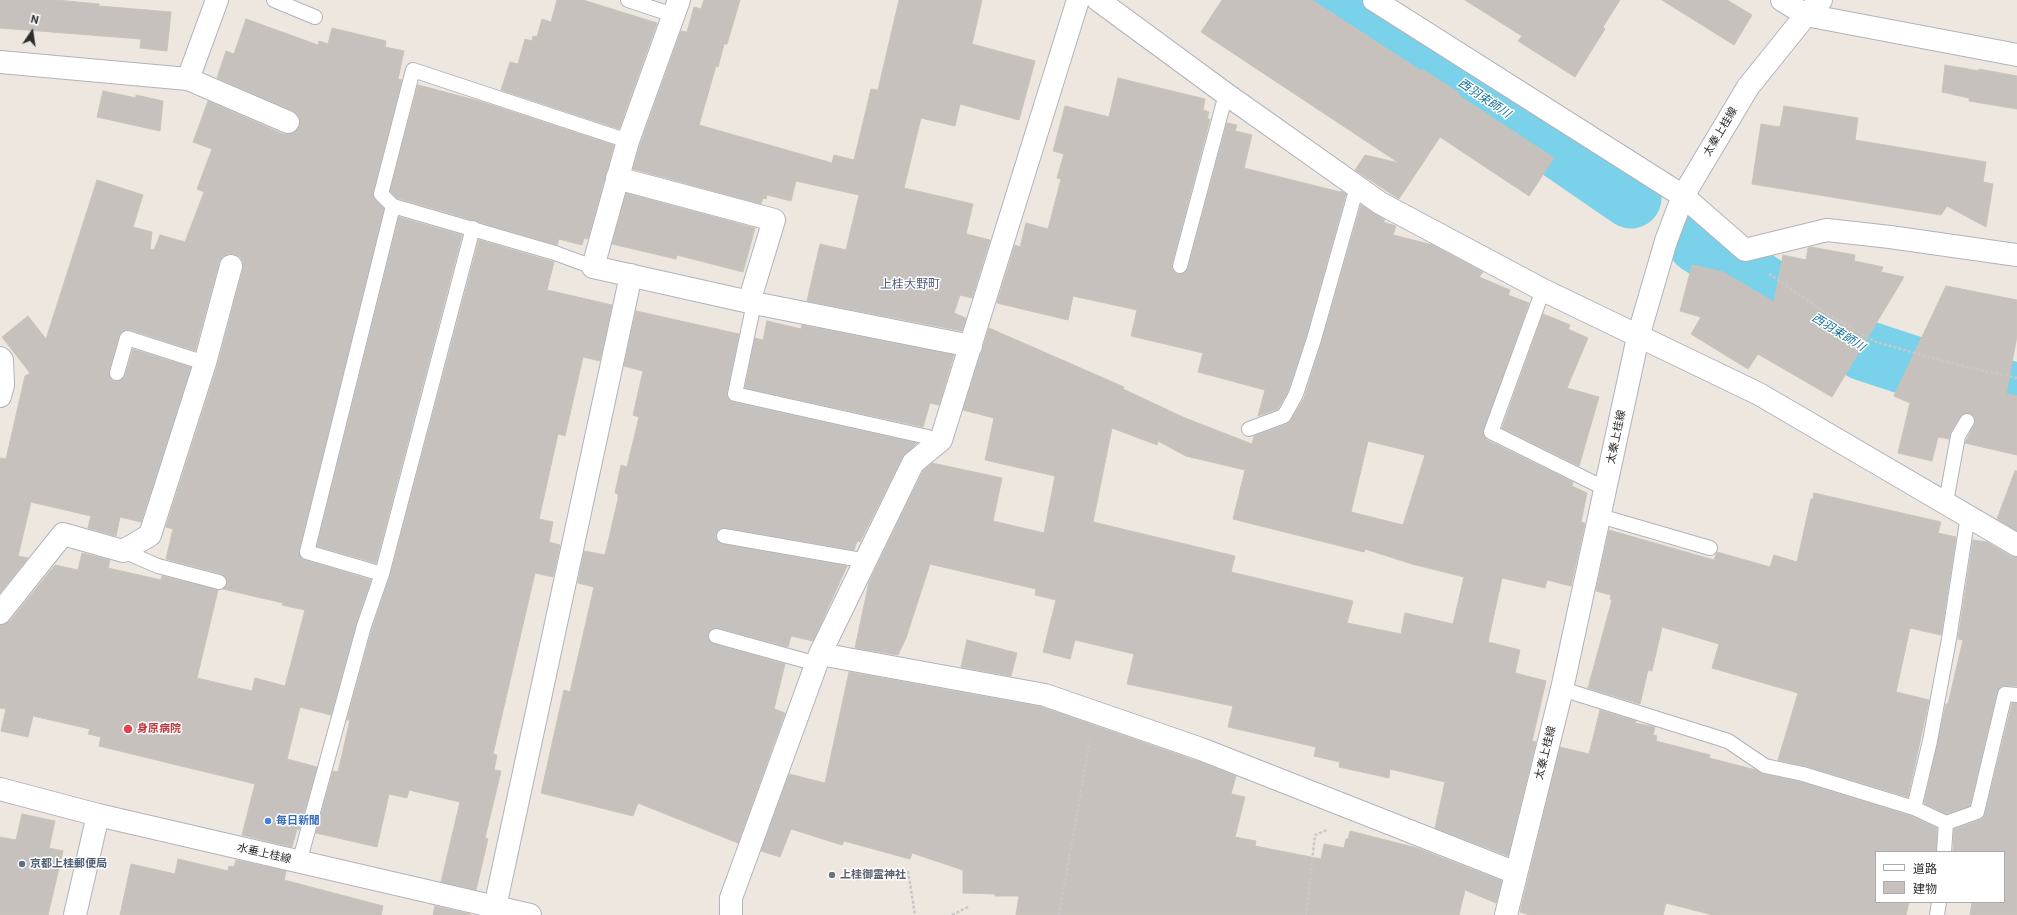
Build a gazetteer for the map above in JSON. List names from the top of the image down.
{
  "streets": {
    "street": ["太秦上桂線", "水垂上桂線"]
  },
  "districts": ["上桂大野町"],
  "water": ["西羽束師川"],
  "places": [
    "身原病院",
    "毎日新聞",
    "京都上桂郵便局",
    "上桂御霊神社"
  ],
  "legend": ["道路", "建物"],
  "north": "top"
}
